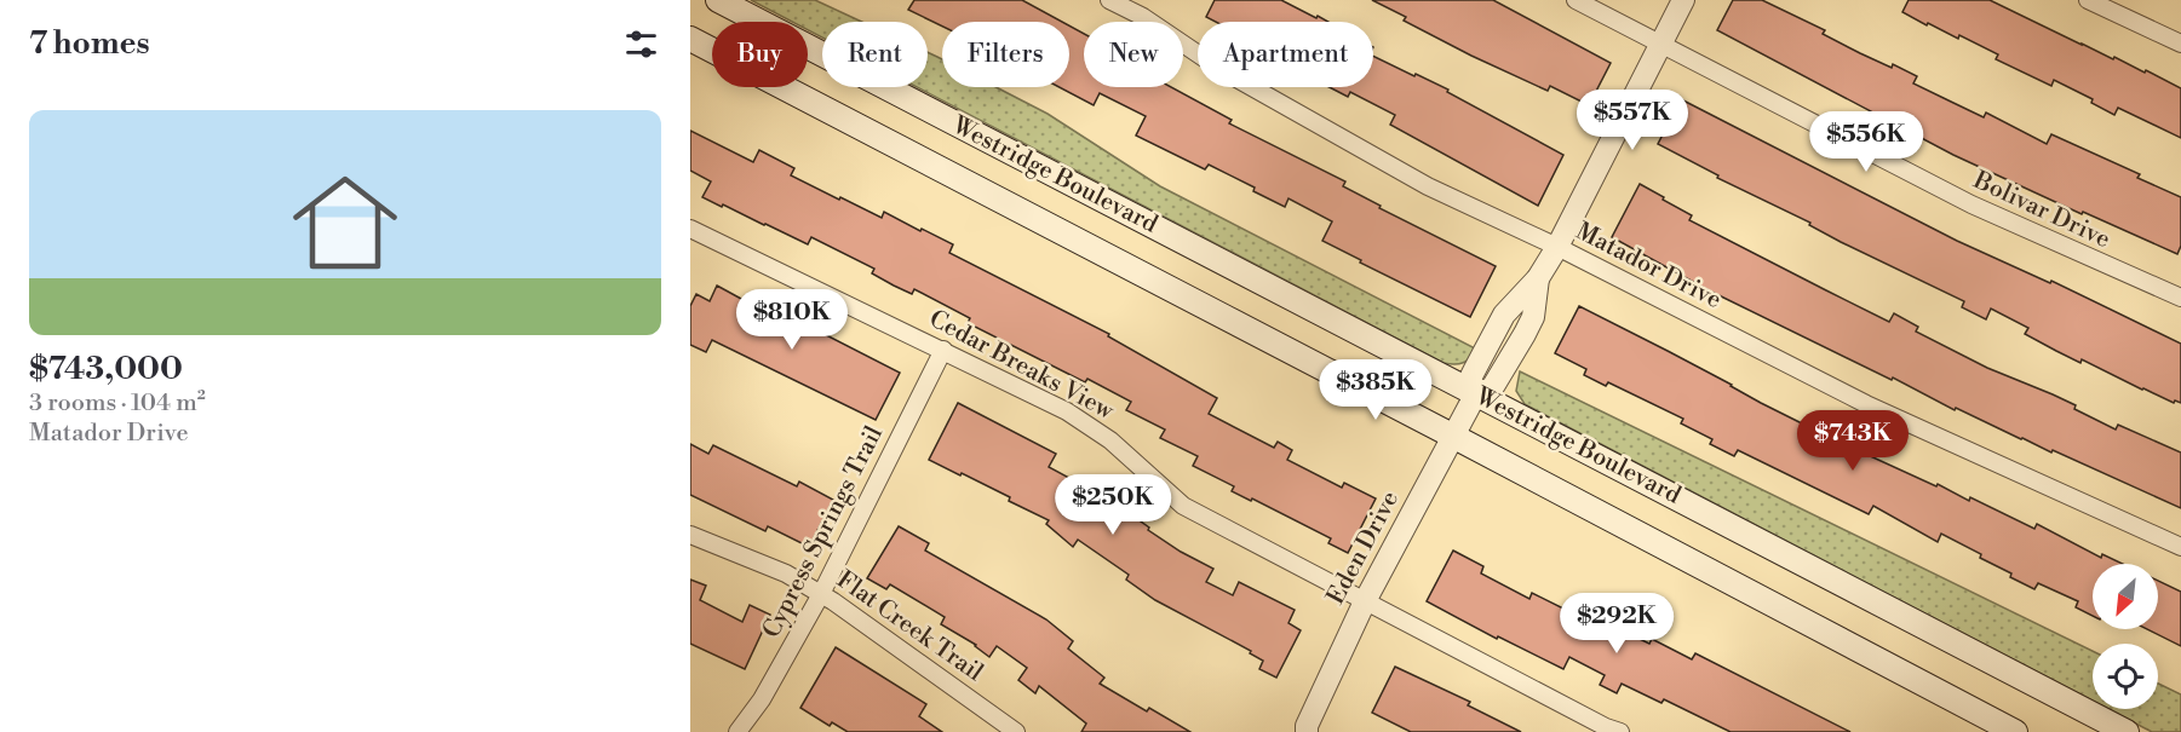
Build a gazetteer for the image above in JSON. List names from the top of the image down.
{
  "streets": {
    "main road": ["Westridge Boulevard"],
    "street": [
      "Bolivar Drive",
      "Matador Drive",
      "Cedar Breaks View",
      "Cypress Springs Trail",
      "Eden Drive",
      "Flat Creek Trail"
    ]
  },
  "crossings": [
    ["Westridge Boulevard", "Eden Drive"],
    ["Bolivar Drive", "Eden Drive"],
    ["Matador Drive", "Eden Drive"],
    ["Cedar Breaks View", "Cypress Springs Trail"],
    ["Cedar Breaks View", "Eden Drive"],
    ["Cypress Springs Trail", "Flat Creek Trail"]
  ],
  "north": "bottom left",
  "page": {
    "heading": "7 homes",
    "chip": [
      "Buy",
      "Rent",
      "Filters",
      "New",
      "Apartment"
    ],
    "list": [
      {
        "name": "$743,000",
        "note": "3 rooms · 104 m² · Matador Drive"
      }
    ],
    "price": [
      "$557K",
      "$556K",
      "$810K",
      "$385K",
      "$743K",
      "$250K",
      "$292K"
    ]
  }
}
